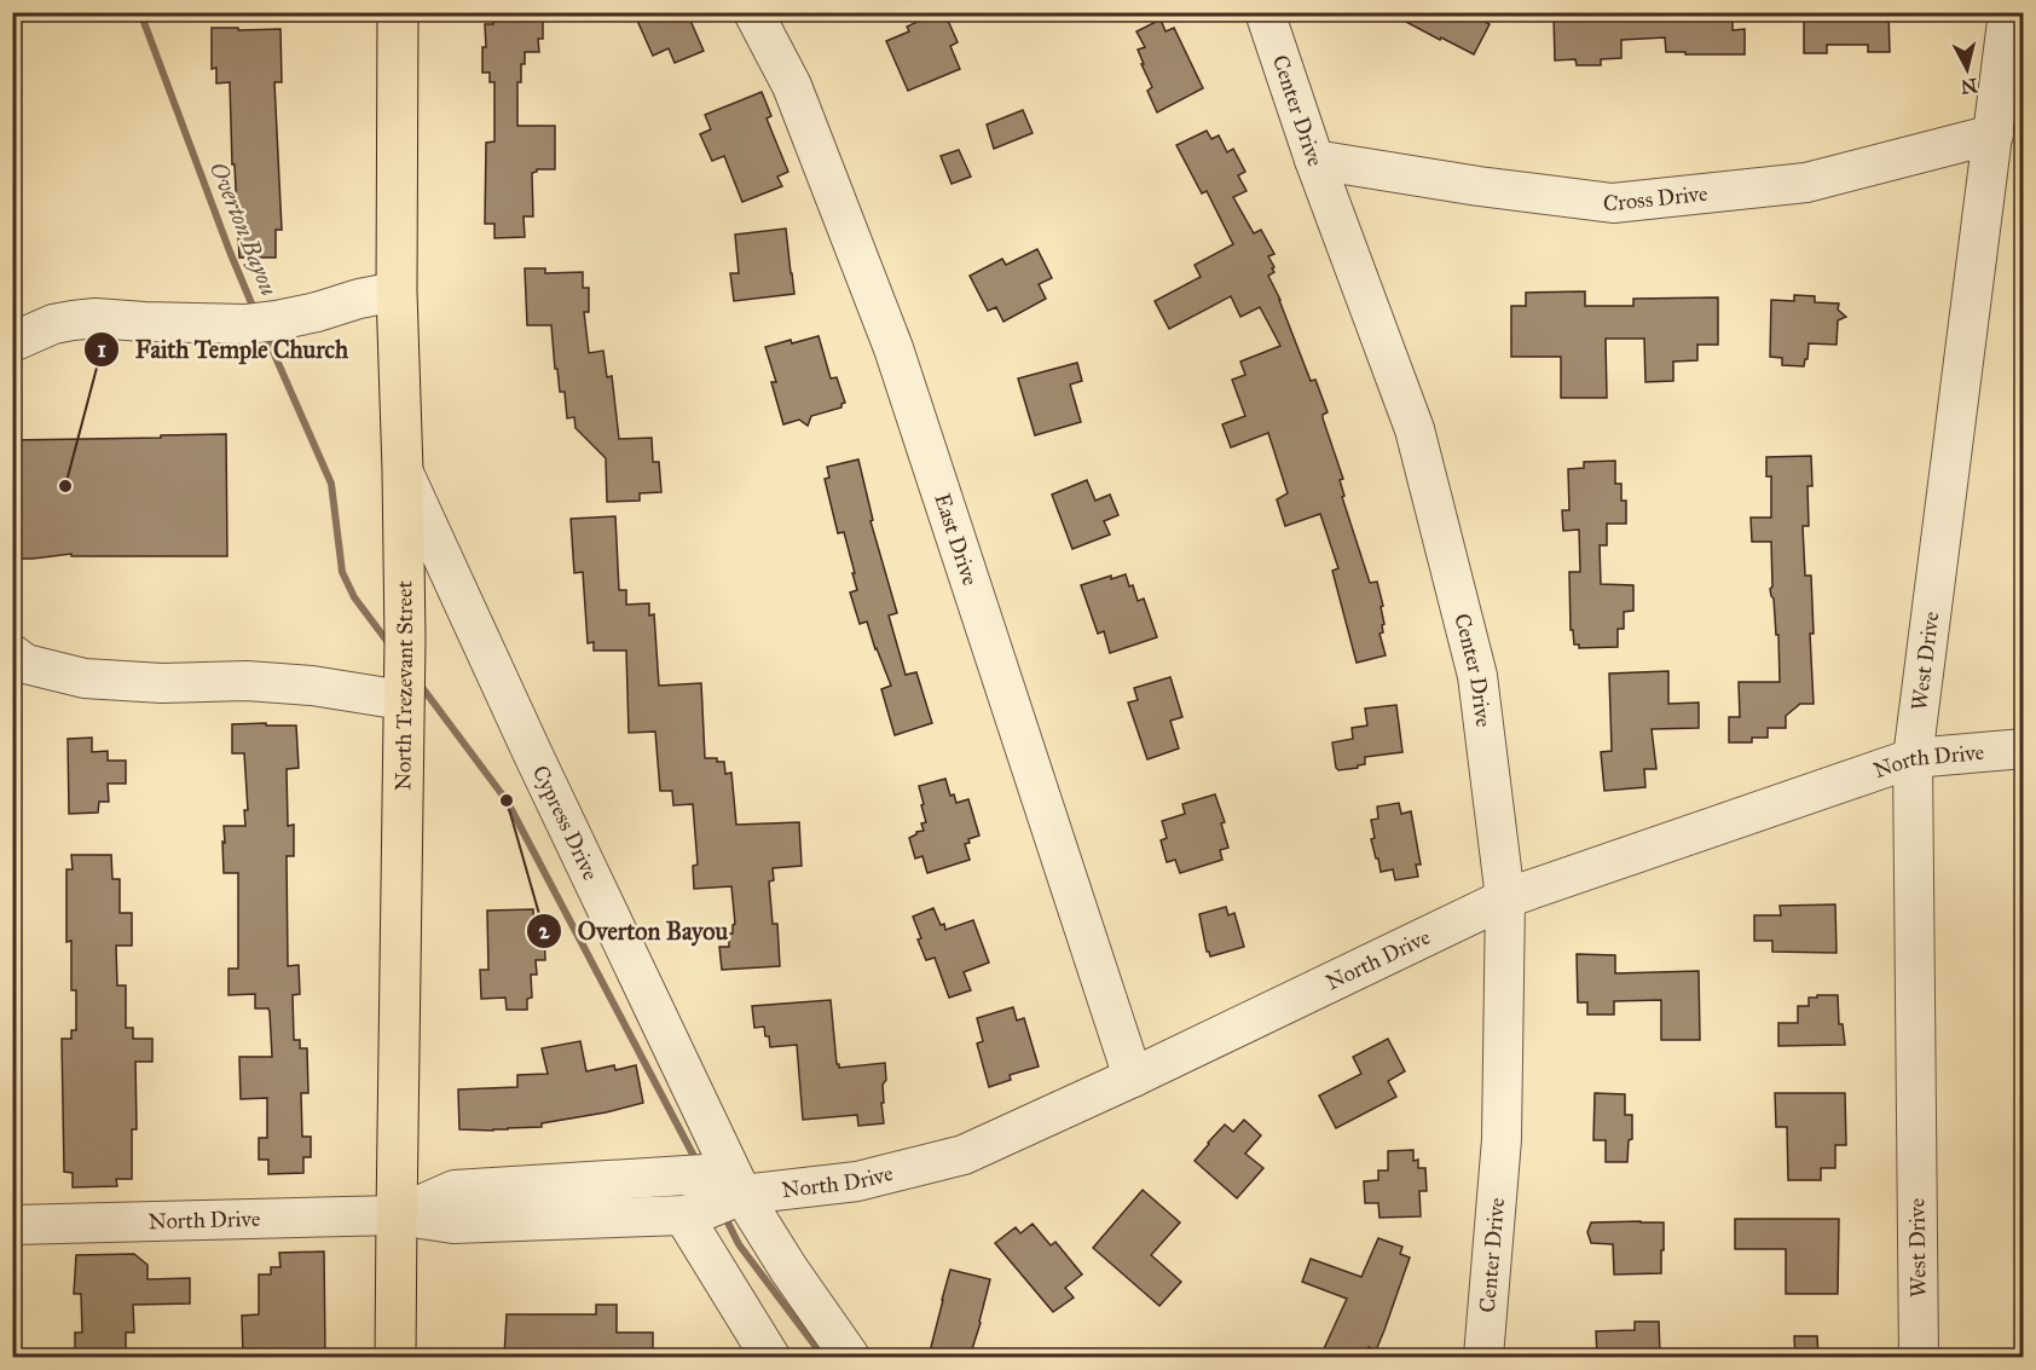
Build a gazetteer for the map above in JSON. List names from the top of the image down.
{
  "streets": {
    "main road": ["North Trezevant Street"],
    "street": [
      "Center Drive",
      "Cross Drive",
      "East Drive",
      "West Drive",
      "North Drive",
      "Cypress Drive"
    ]
  },
  "crossings": [
    ["Center Drive", "Cross Drive"],
    ["Center Drive", "North Drive"],
    ["Cross Drive", "West Drive"],
    ["East Drive", "North Drive"],
    ["West Drive", "North Drive"],
    ["North Trezevant Street", "North Drive"],
    ["North Trezevant Street", "Cypress Drive"],
    ["North Drive", "Cypress Drive"]
  ],
  "water": ["Overton Bayou"],
  "places": ["Faith Temple Church", "Overton Bayou"],
  "north": "bottom"
}
